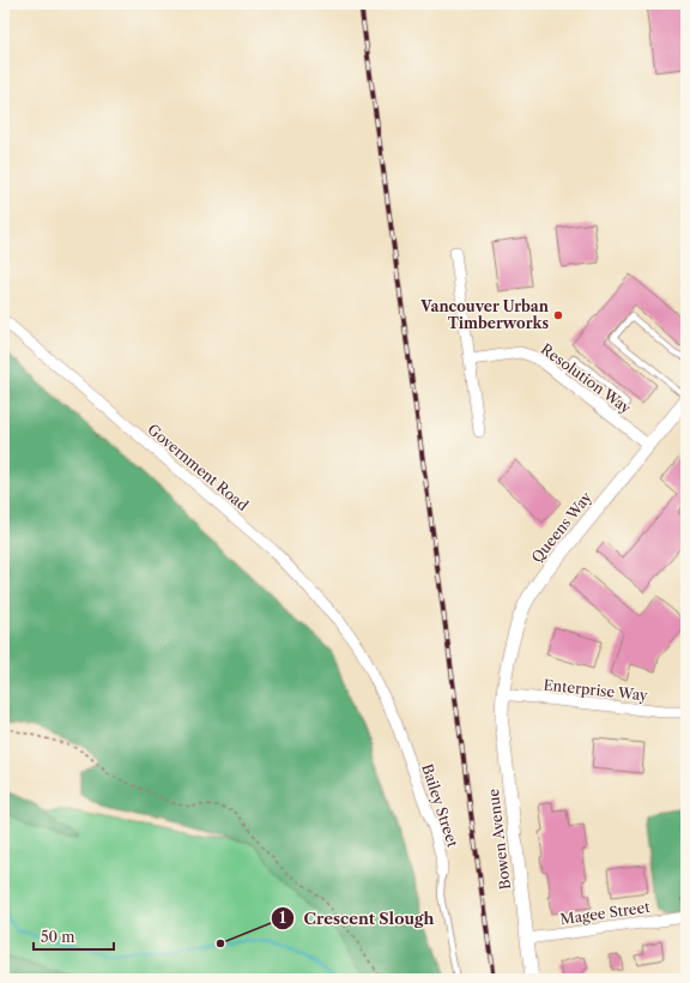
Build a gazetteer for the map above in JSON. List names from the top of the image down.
{
  "streets": {
    "street": [
      "Resolution Way",
      "Government Road",
      "Queens Way",
      "Enterprise Way",
      "Bailey Street",
      "Bowen Avenue",
      "Magee Street"
    ]
  },
  "crossings": [
    ["Resolution Way", "Queens Way"],
    ["Government Road", "Bailey Street"],
    ["Queens Way", "Enterprise Way"],
    ["Queens Way", "Bowen Avenue"],
    ["Enterprise Way", "Bowen Avenue"],
    ["Bowen Avenue", "Magee Street"]
  ],
  "places": ["Vancouver Urban Timberworks", "Crescent Slough"],
  "scale_bar": "50 m"
}
